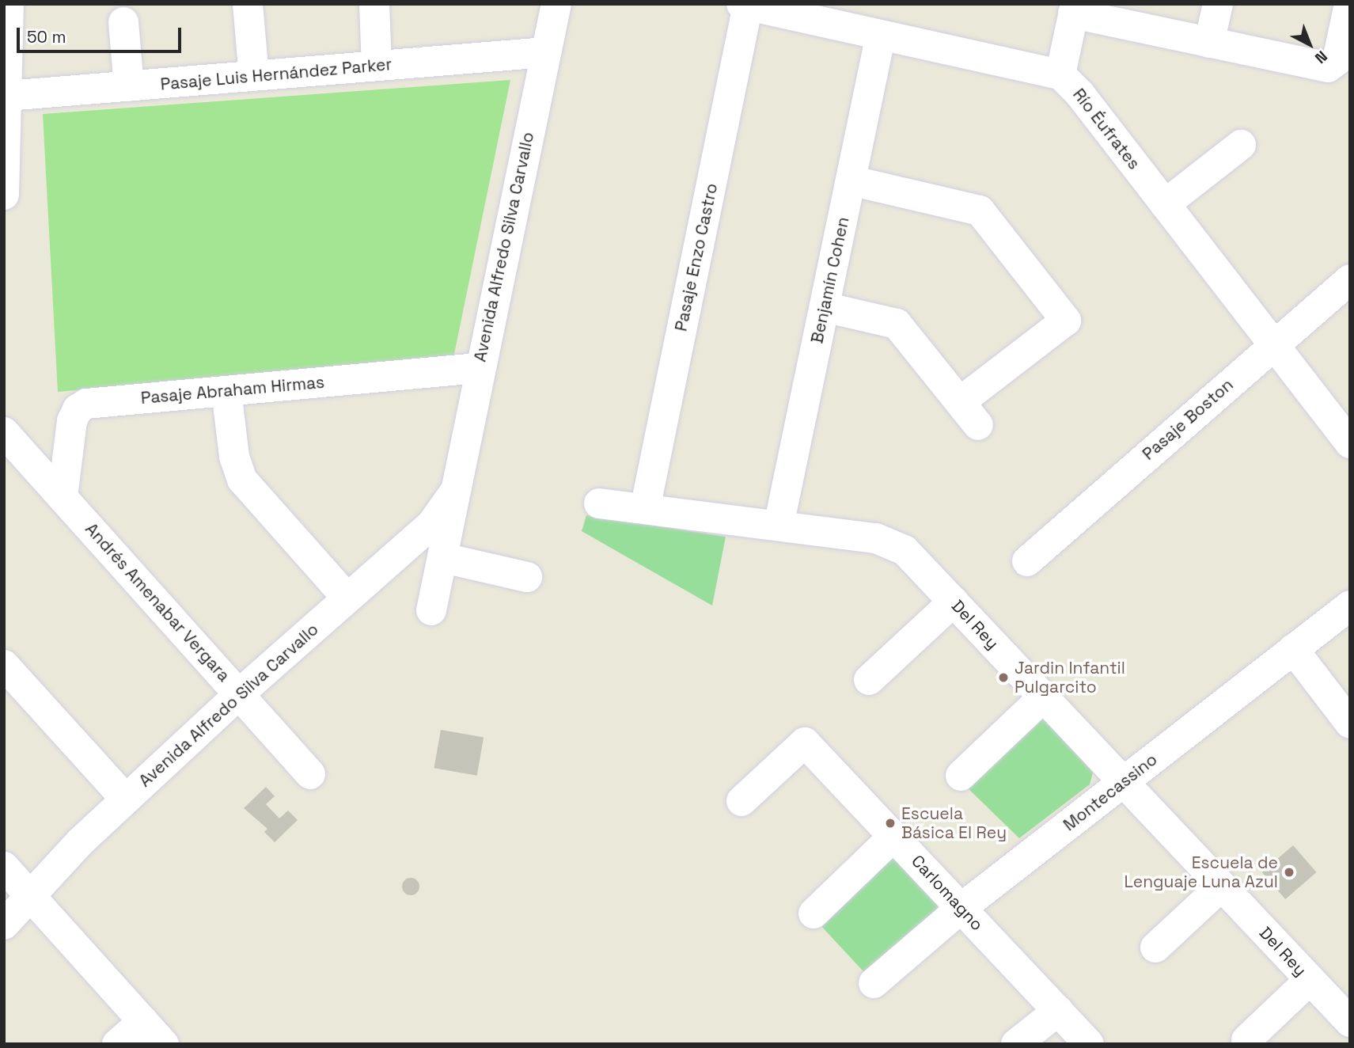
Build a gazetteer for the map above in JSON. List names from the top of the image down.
{
  "streets": {
    "street": [
      "Pasaje Luis Hernández Parker",
      "Río Éufrates",
      "Avenida Alfredo Silva Carvallo",
      "Pasaje Enzo Castro",
      "Benjamín Cohen",
      "Pasaje Abraham Hirmas",
      "Pasaje Boston",
      "Andrés Amenabar Vergara",
      "Del Rey",
      "Montecassino",
      "Carlomagno"
    ]
  },
  "crossings": [
    ["Pasaje Luis Hernández Parker", "Avenida Alfredo Silva Carvallo"],
    ["Río Éufrates", "Pasaje Enzo Castro"],
    ["Río Éufrates", "Benjamín Cohen"],
    ["Río Éufrates", "Pasaje Boston"],
    ["Avenida Alfredo Silva Carvallo", "Pasaje Abraham Hirmas"],
    ["Avenida Alfredo Silva Carvallo", "Andrés Amenabar Vergara"],
    ["Pasaje Enzo Castro", "Del Rey"],
    ["Benjamín Cohen", "Del Rey"],
    ["Pasaje Abraham Hirmas", "Andrés Amenabar Vergara"],
    ["Del Rey", "Montecassino"],
    ["Montecassino", "Carlomagno"]
  ],
  "places": ["Jardin Infantil Pulgarcito", "Escuela Básica El Rey", "Escuela de Lenguaje Luna Azul"],
  "scale_bar": "50 m",
  "north": "bottom right"
}
